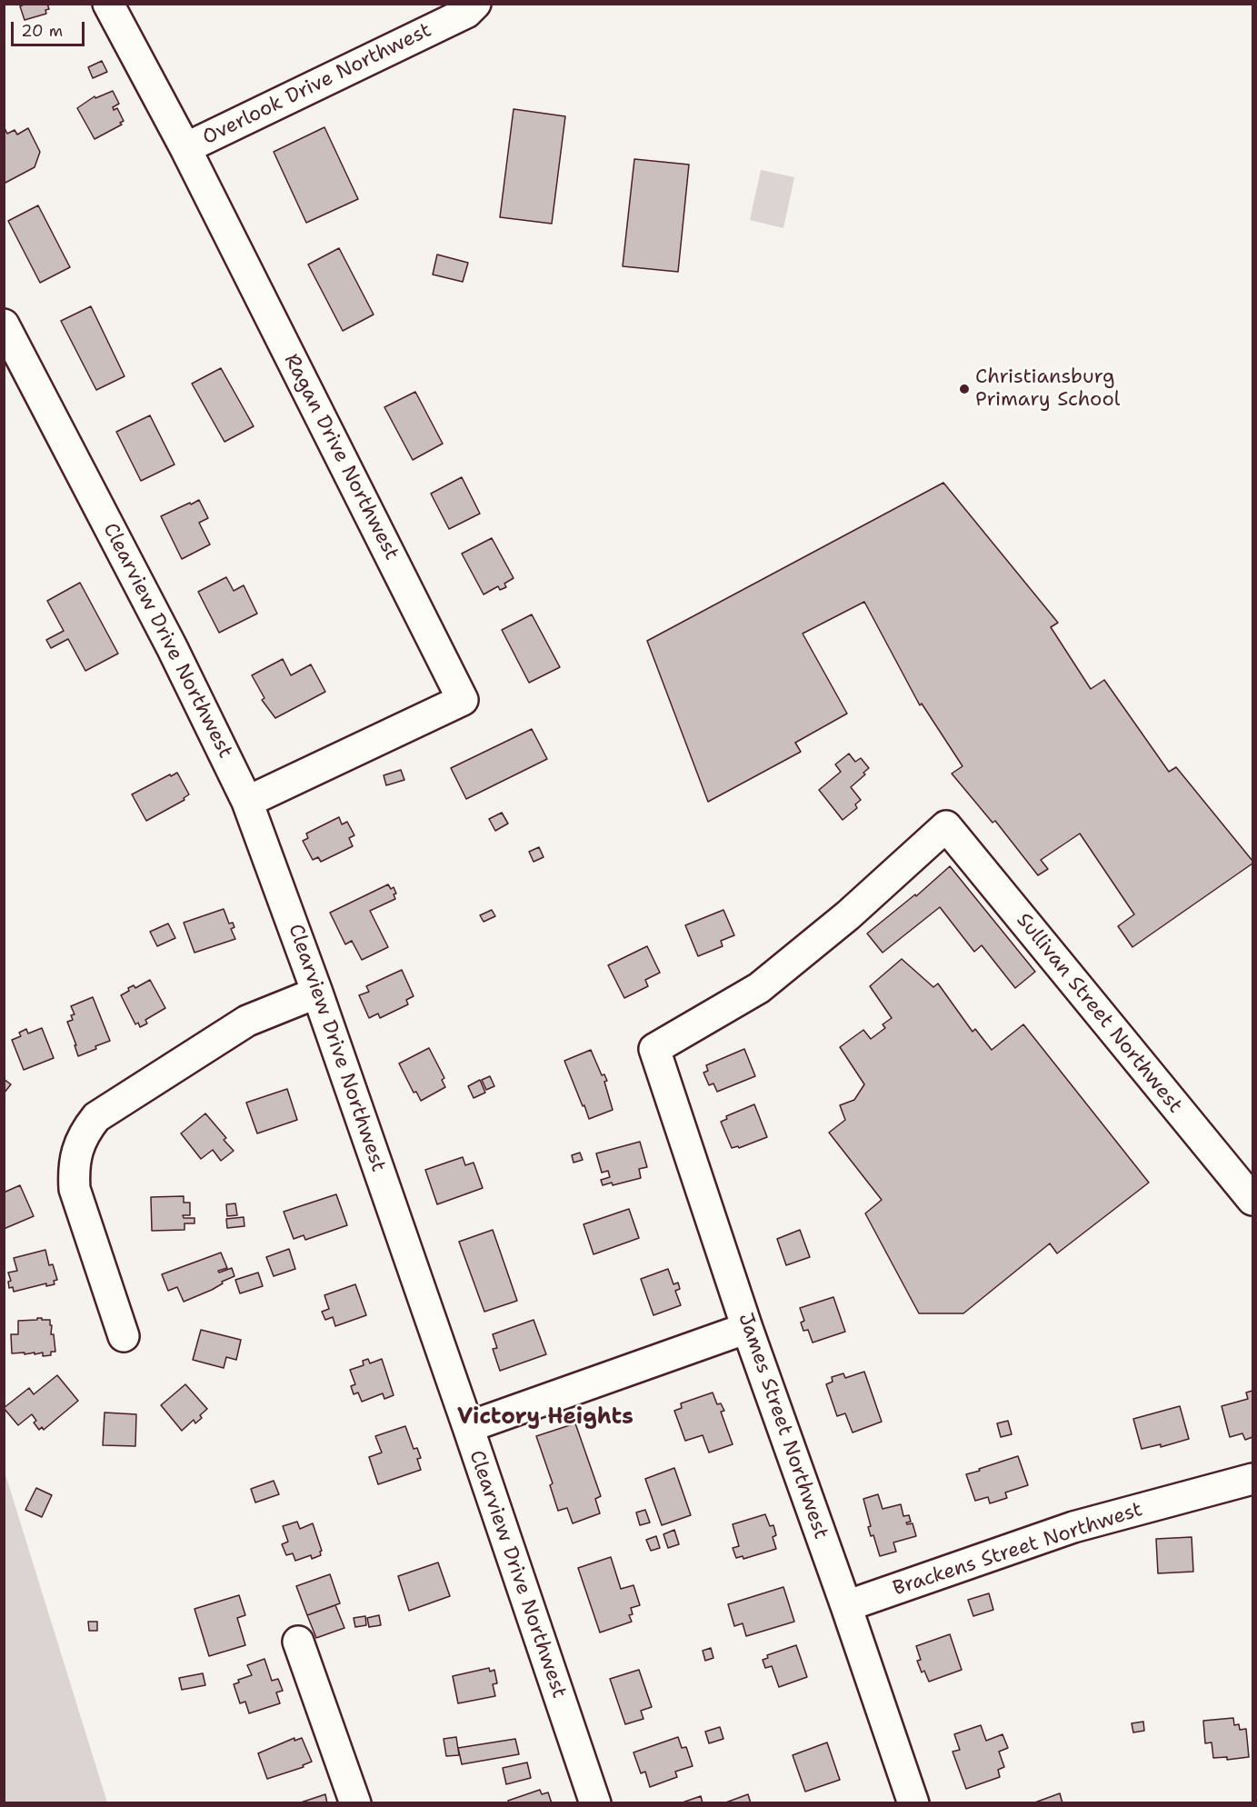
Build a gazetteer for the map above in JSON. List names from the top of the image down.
{
  "streets": {
    "street": [
      "Overlook Drive Northwest",
      "Ragan Drive Northwest",
      "Clearview Drive Northwest",
      "Sullivan Street Northwest",
      "James Street Northwest",
      "Brackens Street Northwest"
    ]
  },
  "crossings": [
    ["Overlook Drive Northwest", "Ragan Drive Northwest"],
    ["Ragan Drive Northwest", "Clearview Drive Northwest"],
    ["Sullivan Street Northwest", "James Street Northwest"],
    ["James Street Northwest", "Brackens Street Northwest"]
  ],
  "districts": ["Victory Heights"],
  "places": ["Christiansburg Primary School"],
  "scale_bar": "20 m"
}
